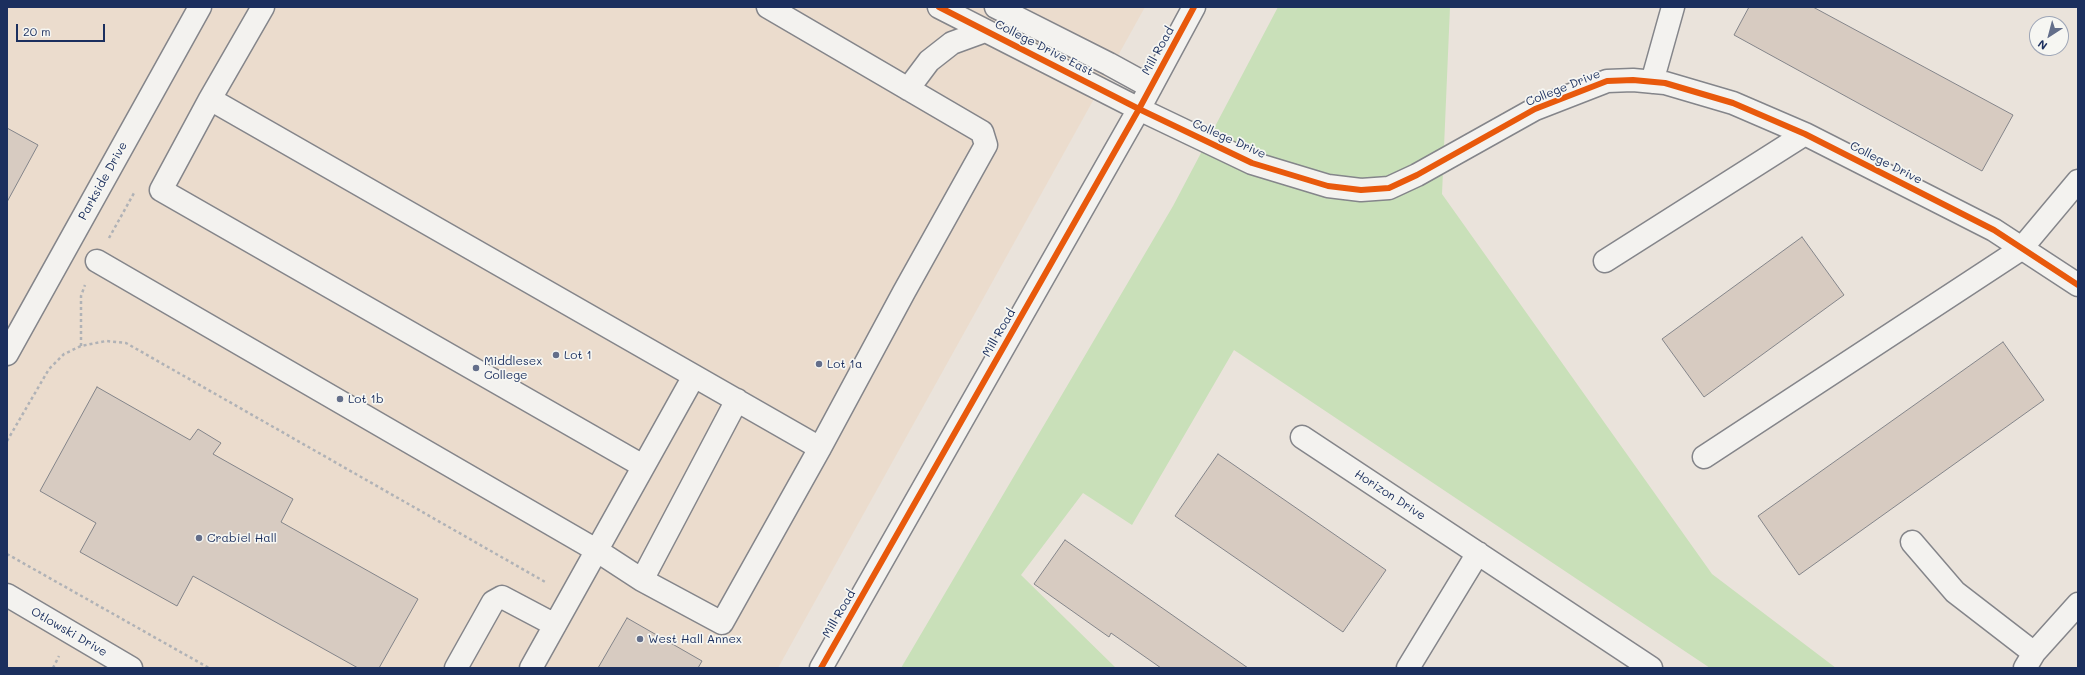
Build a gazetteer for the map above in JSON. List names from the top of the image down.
{
  "streets": {
    "street": [
      "College Drive East",
      "Mill Road",
      "College Drive",
      "Parkside Drive",
      "Horizon Drive",
      "Otlowski Drive"
    ]
  },
  "crossings": [
    ["College Drive East", "Mill Road"],
    ["College Drive East", "College Drive"],
    ["Mill Road", "College Drive"]
  ],
  "places": [
    "Lot 1",
    "Lot 1a",
    "Middlesex College",
    "Lot 1b",
    "Crabiel Hall",
    "West Hall Annex"
  ],
  "scale_bar": "20 m",
  "north": "bottom left"
}
